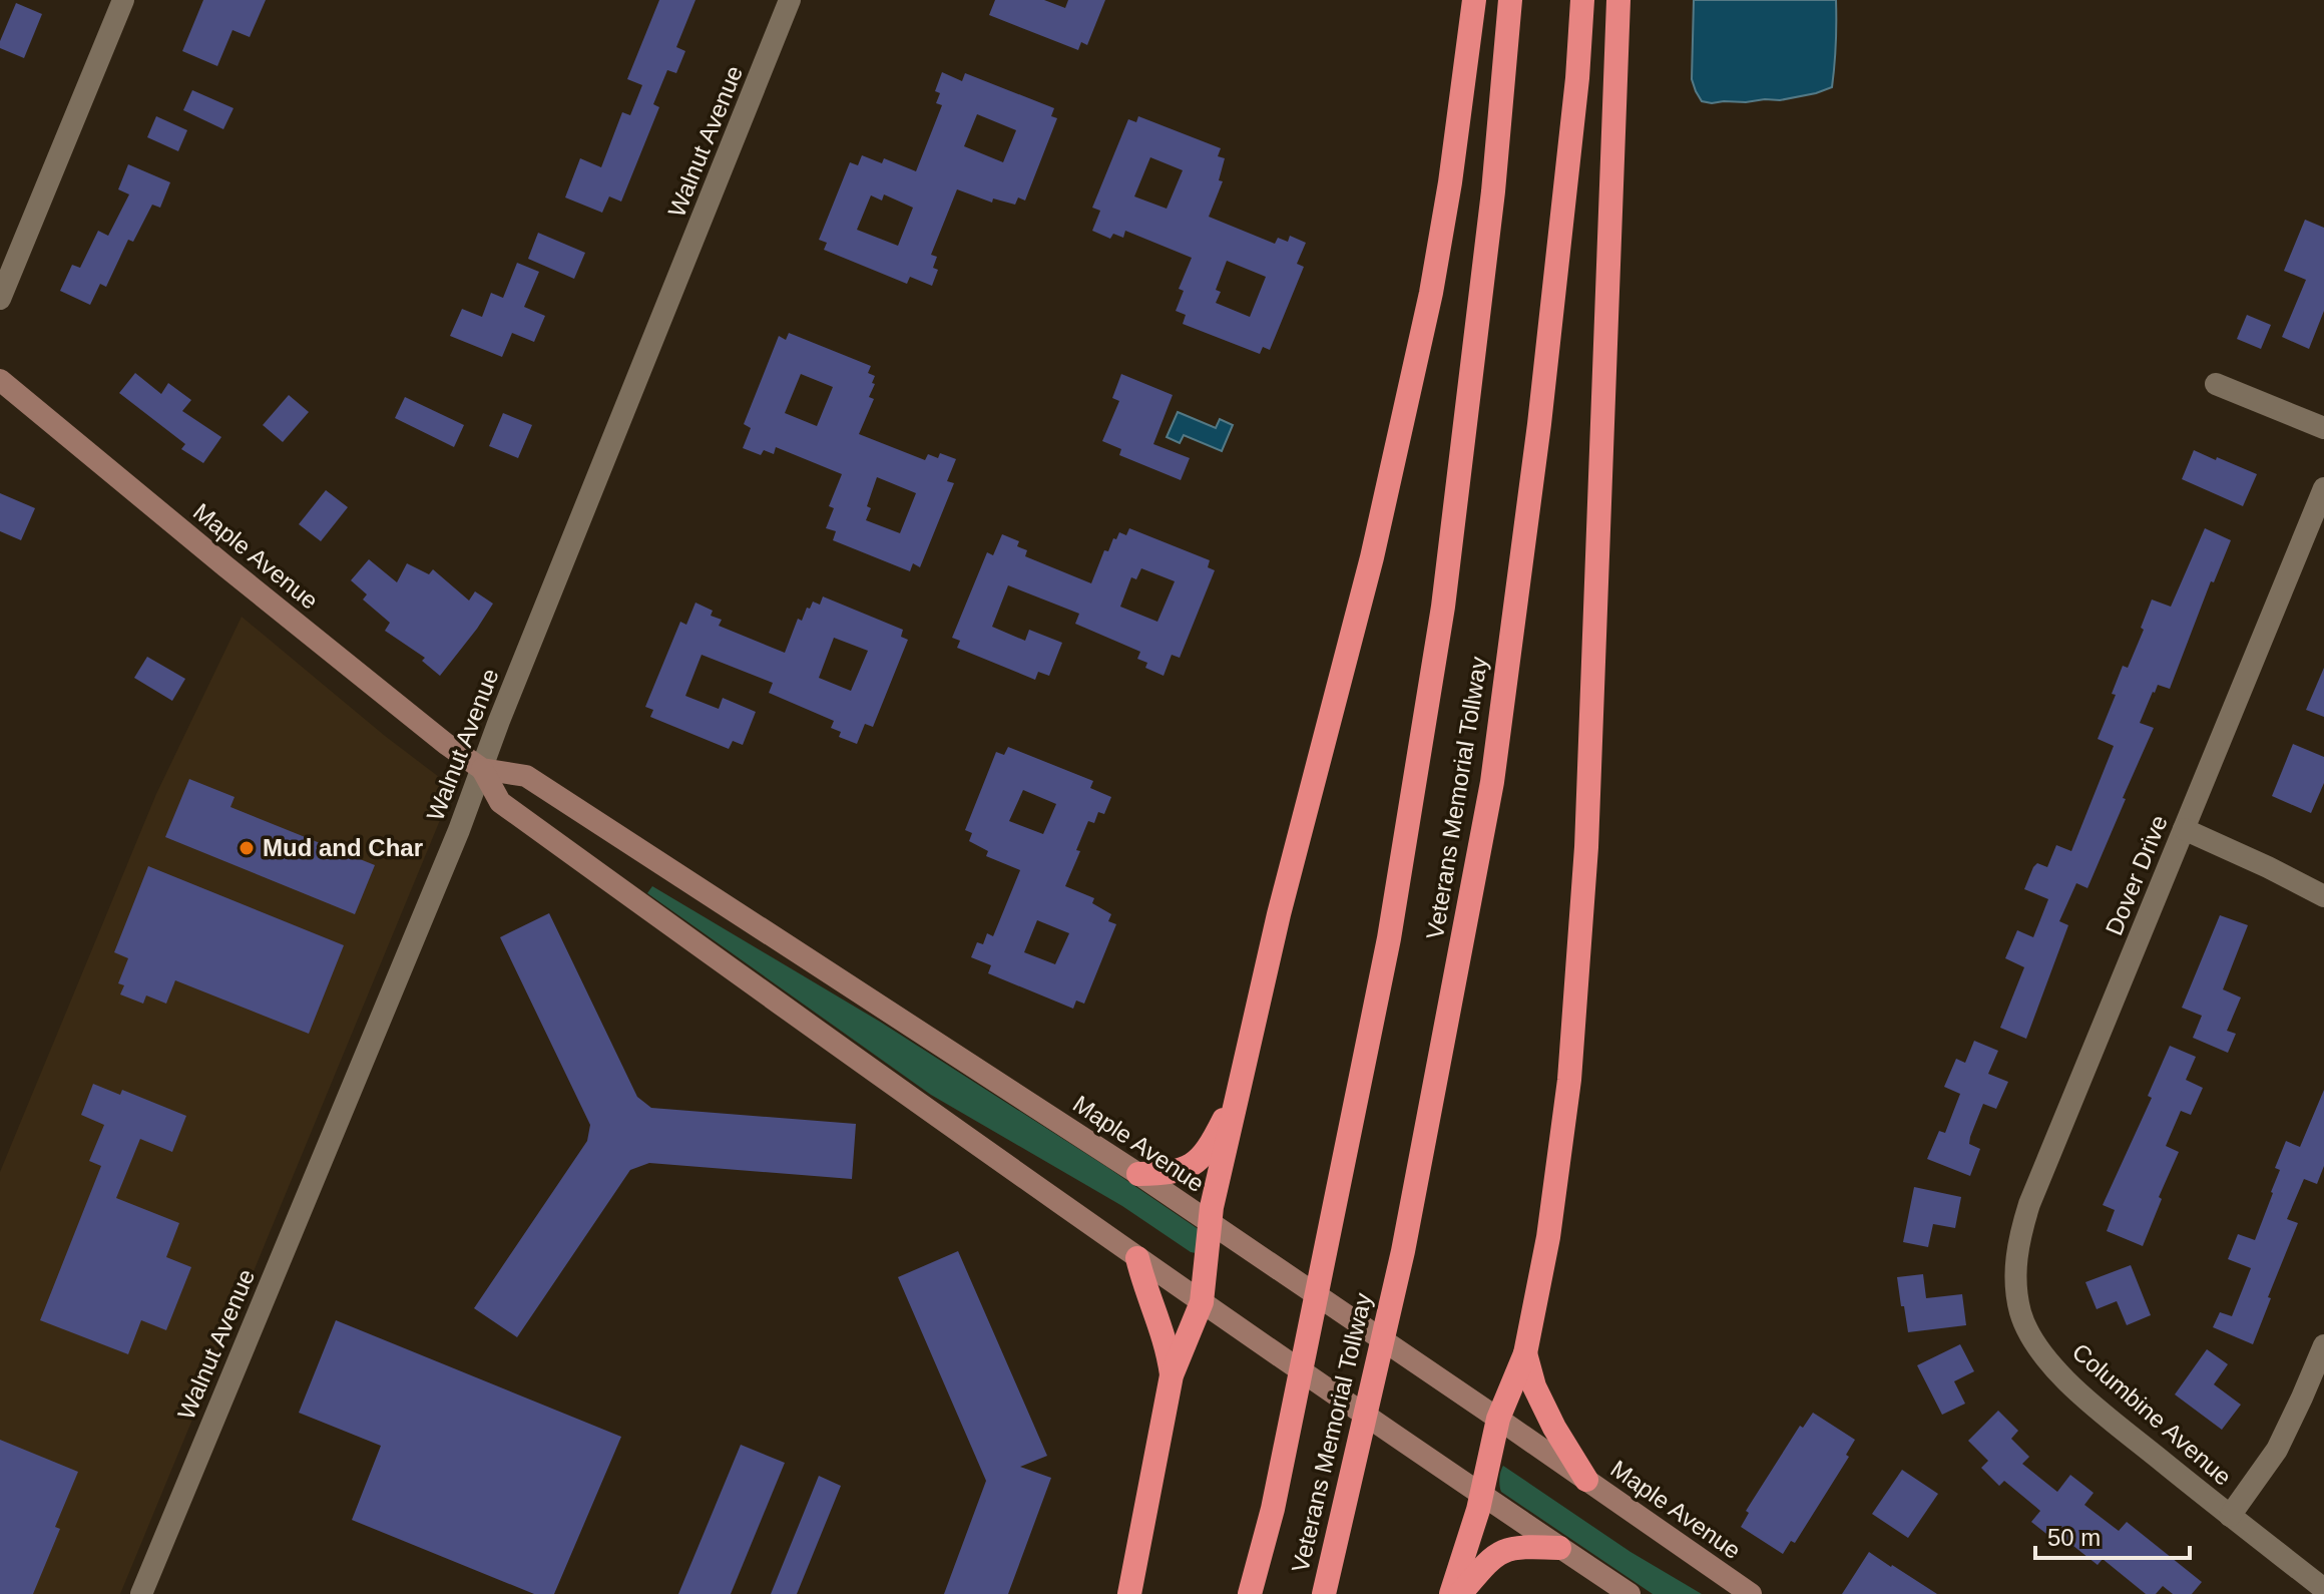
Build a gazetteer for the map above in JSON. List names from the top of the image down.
{
  "streets": {
    "highway": ["Veterans Memorial Tollway"],
    "main road": ["Maple Avenue"],
    "street": ["Walnut Avenue", "Dover Drive", "Columbine Avenue"]
  },
  "crossings": [
    ["Walnut Avenue", "Maple Avenue"],
    ["Dover Drive", "Columbine Avenue"]
  ],
  "places": ["Mud and Char"],
  "scale_bar": "50 m"
}
